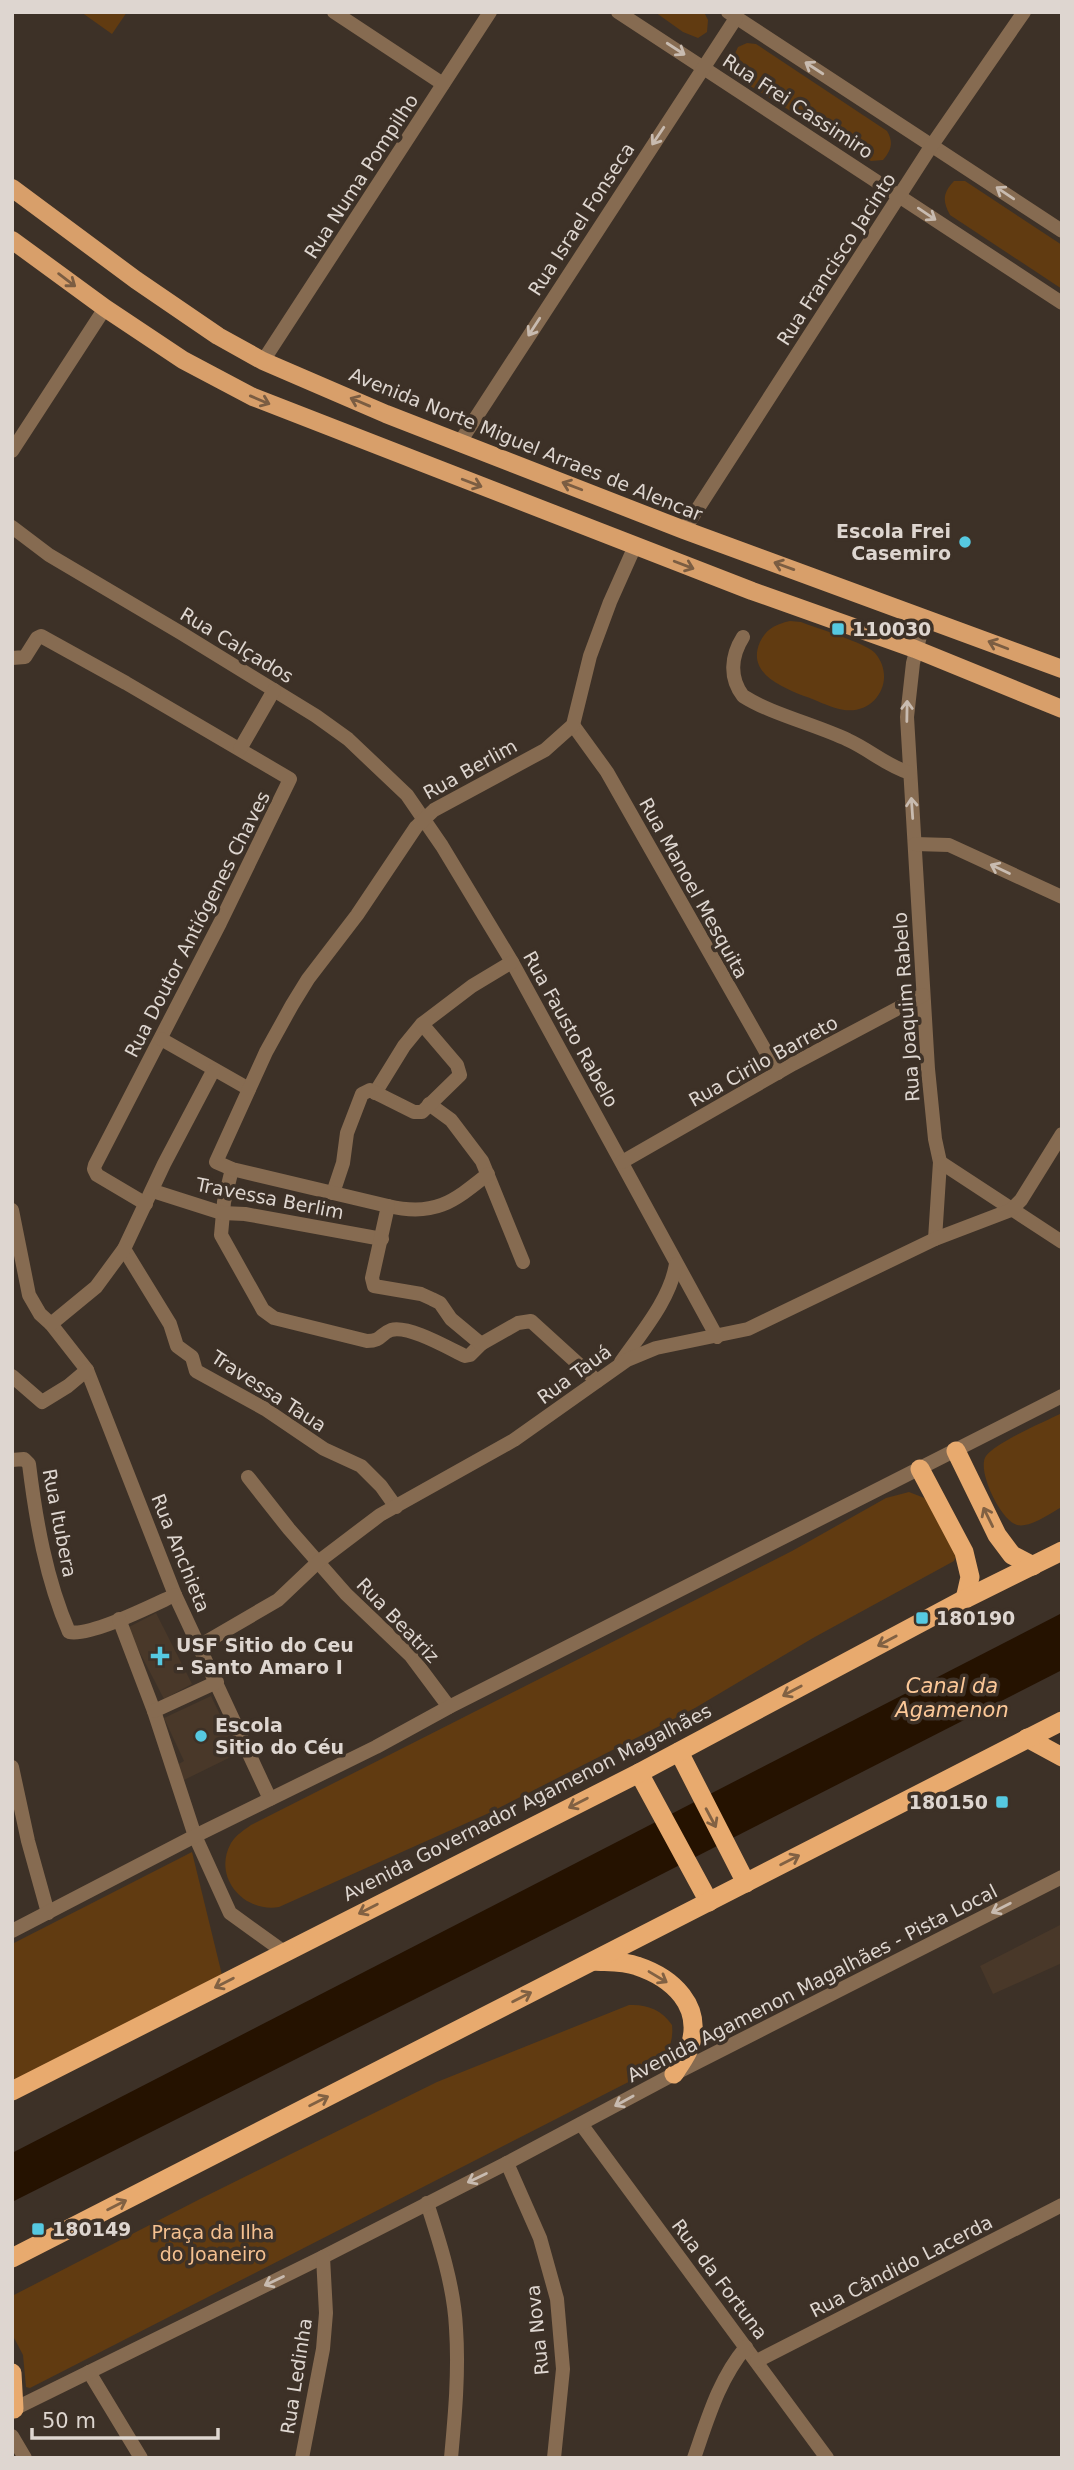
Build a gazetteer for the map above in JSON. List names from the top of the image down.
{
  "streets": {
    "highway": ["Avenida Governador Agamenon Magalhães"],
    "main road": ["Avenida Norte Miguel Arraes de Alencar"],
    "street": [
      "Rua Frei Cassimiro",
      "Rua Numa Pompilho",
      "Rua Israel Fonseca",
      "Rua Francisco Jacinto",
      "Rua Calçados",
      "Rua Berlim",
      "Rua Manoel Mesquita",
      "Rua Doutor Antiógenes Chaves",
      "Rua Joaquim Rabelo",
      "Rua Fausto Rabelo",
      "Rua Cirilo Barreto",
      "Travessa Berlim",
      "Rua Tauá",
      "Travessa Taua",
      "Rua Itubera",
      "Rua Anchieta",
      "Rua Beatriz",
      "Avenida Agamenon Magalhães - Pista Local",
      "Rua Cândido Lacerda",
      "Rua da Fortuna",
      "Rua Nova",
      "Rua Ledinha"
    ]
  },
  "crossings": [
    ["Rua Frei Cassimiro", "Rua Israel Fonseca"],
    ["Rua Frei Cassimiro", "Rua Francisco Jacinto"],
    ["Rua Numa Pompilho", "Avenida Norte Miguel Arraes de Alencar"],
    ["Rua Israel Fonseca", "Avenida Norte Miguel Arraes de Alencar"],
    ["Rua Francisco Jacinto", "Avenida Norte Miguel Arraes de Alencar"],
    ["Avenida Norte Miguel Arraes de Alencar", "Rua Joaquim Rabelo"],
    ["Rua Calçados", "Rua Berlim"],
    ["Rua Calçados", "Rua Fausto Rabelo"],
    ["Rua Berlim", "Rua Manoel Mesquita"],
    ["Rua Berlim", "Rua Fausto Rabelo"],
    ["Rua Manoel Mesquita", "Rua Cirilo Barreto"],
    ["Rua Doutor Antiógenes Chaves", "Travessa Berlim"],
    ["Rua Joaquim Rabelo", "Rua Cirilo Barreto"],
    ["Rua Joaquim Rabelo", "Rua Tauá"],
    ["Rua Fausto Rabelo", "Rua Cirilo Barreto"],
    ["Rua Fausto Rabelo", "Rua Tauá"],
    ["Rua Tauá", "Travessa Taua"],
    ["Rua Tauá", "Rua Anchieta"],
    ["Rua Tauá", "Rua Beatriz"],
    ["Avenida Agamenon Magalhães - Pista Local", "Rua da Fortuna"],
    ["Rua Cândido Lacerda", "Rua da Fortuna"]
  ],
  "one_way": ["Rua Israel Fonseca", "Avenida Agamenon Magalhães - Pista Local"],
  "water": ["Canal da Agamenon"],
  "parks": ["Praça da Ilha do Joaneiro"],
  "places": {
    "other": ["Escola Frei Casemiro", "Escola Sitio do Céu"],
    "transit": [
      "110030",
      "180190",
      "180150",
      "180149"
    ],
    "health": ["USF Sitio do Ceu - Santo Amaro I"]
  },
  "scale_bar": "50 m"
}
